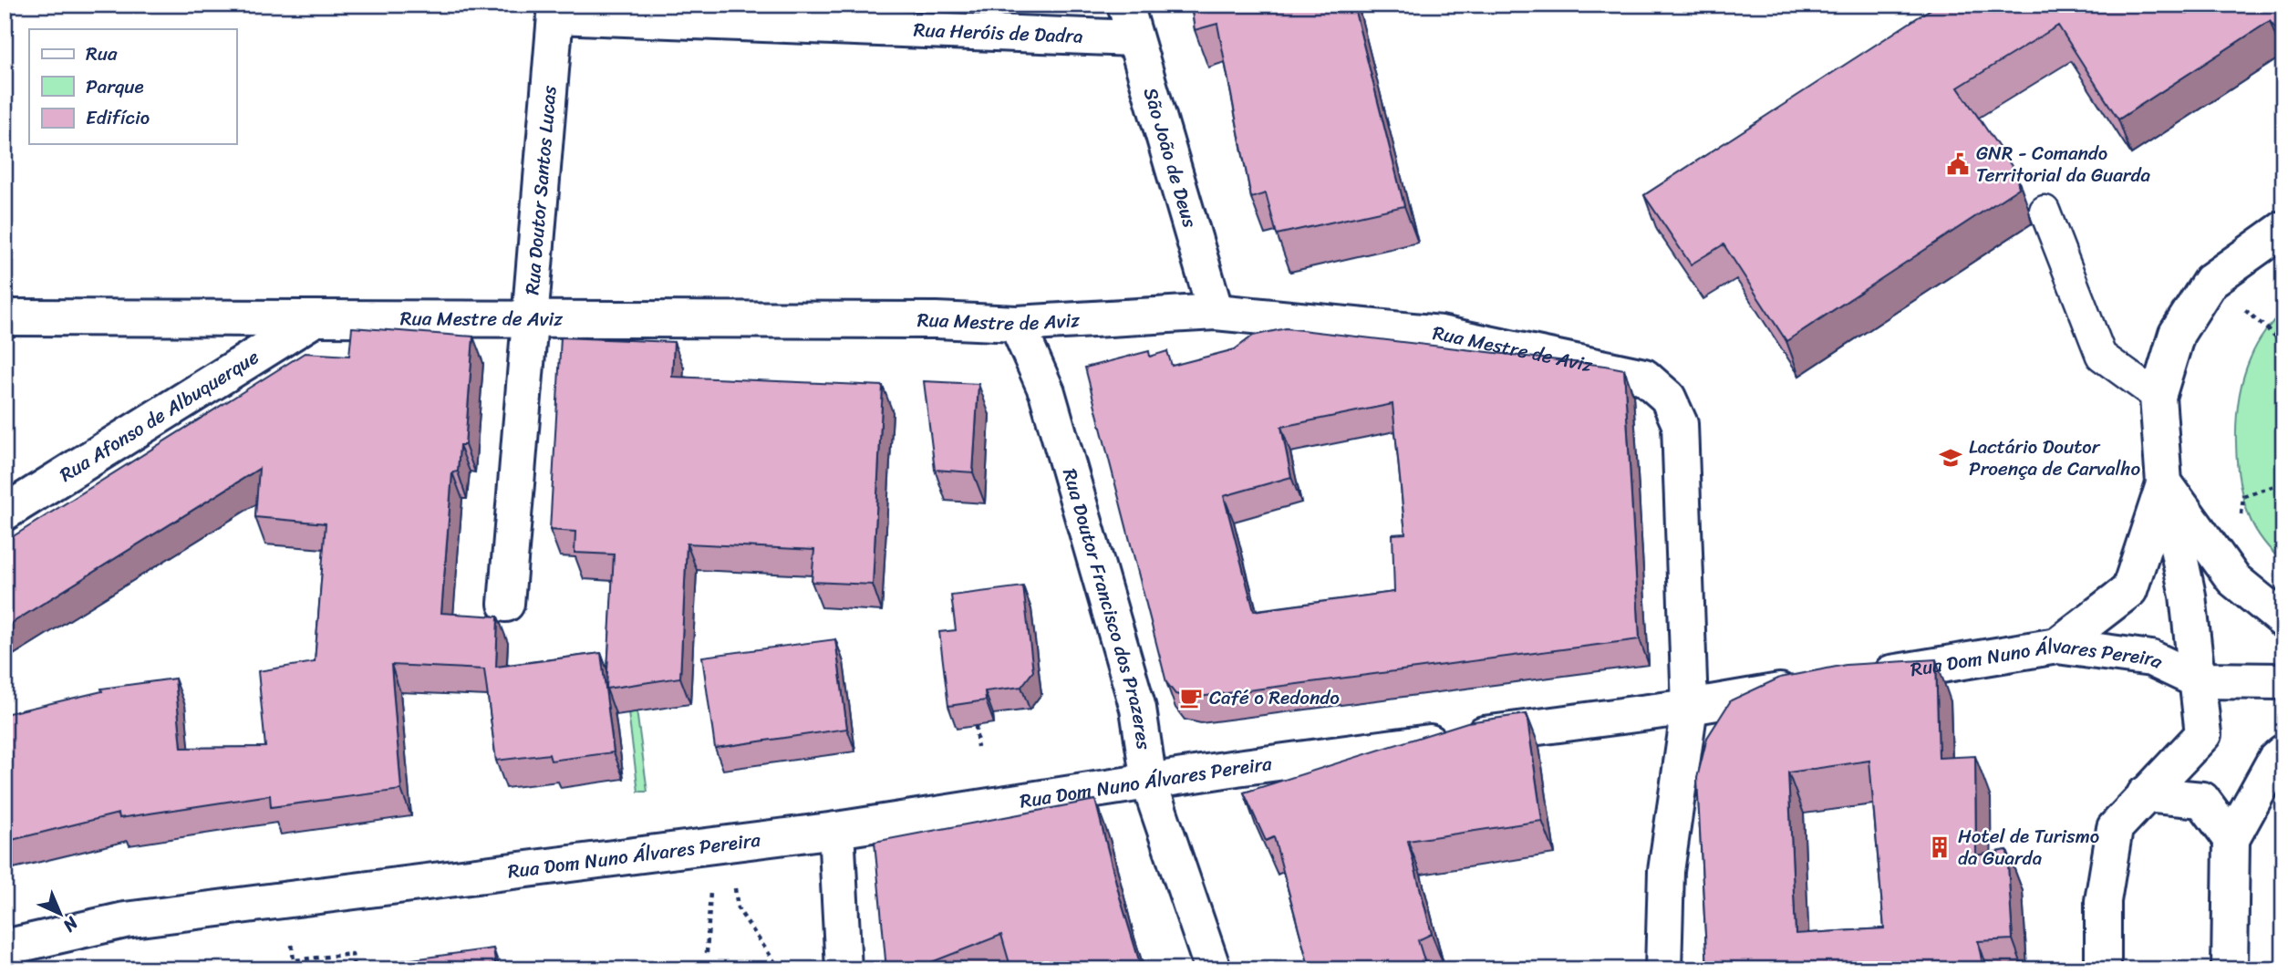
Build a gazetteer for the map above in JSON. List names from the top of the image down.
{
  "streets": {
    "street": [
      "Rua Heróis de Dadra",
      "São João de Deus",
      "Rua Doutor Santos Lucas",
      "Rua Mestre de Aviz",
      "Rua Afonso de Albuquerque",
      "Rua Doutor Francisco dos Prazeres",
      "Rua Dom Nuno Álvares Pereira"
    ]
  },
  "crossings": [
    ["Rua Heróis de Dadra", "São João de Deus"],
    ["Rua Heróis de Dadra", "Rua Doutor Santos Lucas"],
    ["São João de Deus", "Rua Mestre de Aviz"],
    ["Rua Doutor Santos Lucas", "Rua Mestre de Aviz"],
    ["Rua Mestre de Aviz", "Rua Afonso de Albuquerque"],
    ["Rua Mestre de Aviz", "Rua Doutor Francisco dos Prazeres"],
    ["Rua Mestre de Aviz", "Rua Dom Nuno Álvares Pereira"],
    ["Rua Doutor Francisco dos Prazeres", "Rua Dom Nuno Álvares Pereira"]
  ],
  "places": {
    "public building": ["GNR - Comando Territorial da Guarda"],
    "school or university": ["Lactário Doutor Proença de Carvalho"],
    "cafe": ["Café o Redondo"],
    "building": ["Hotel de Turismo da Guarda"]
  },
  "legend": ["Rua", "Parque", "Edifício"],
  "north": "bottom right"
}
